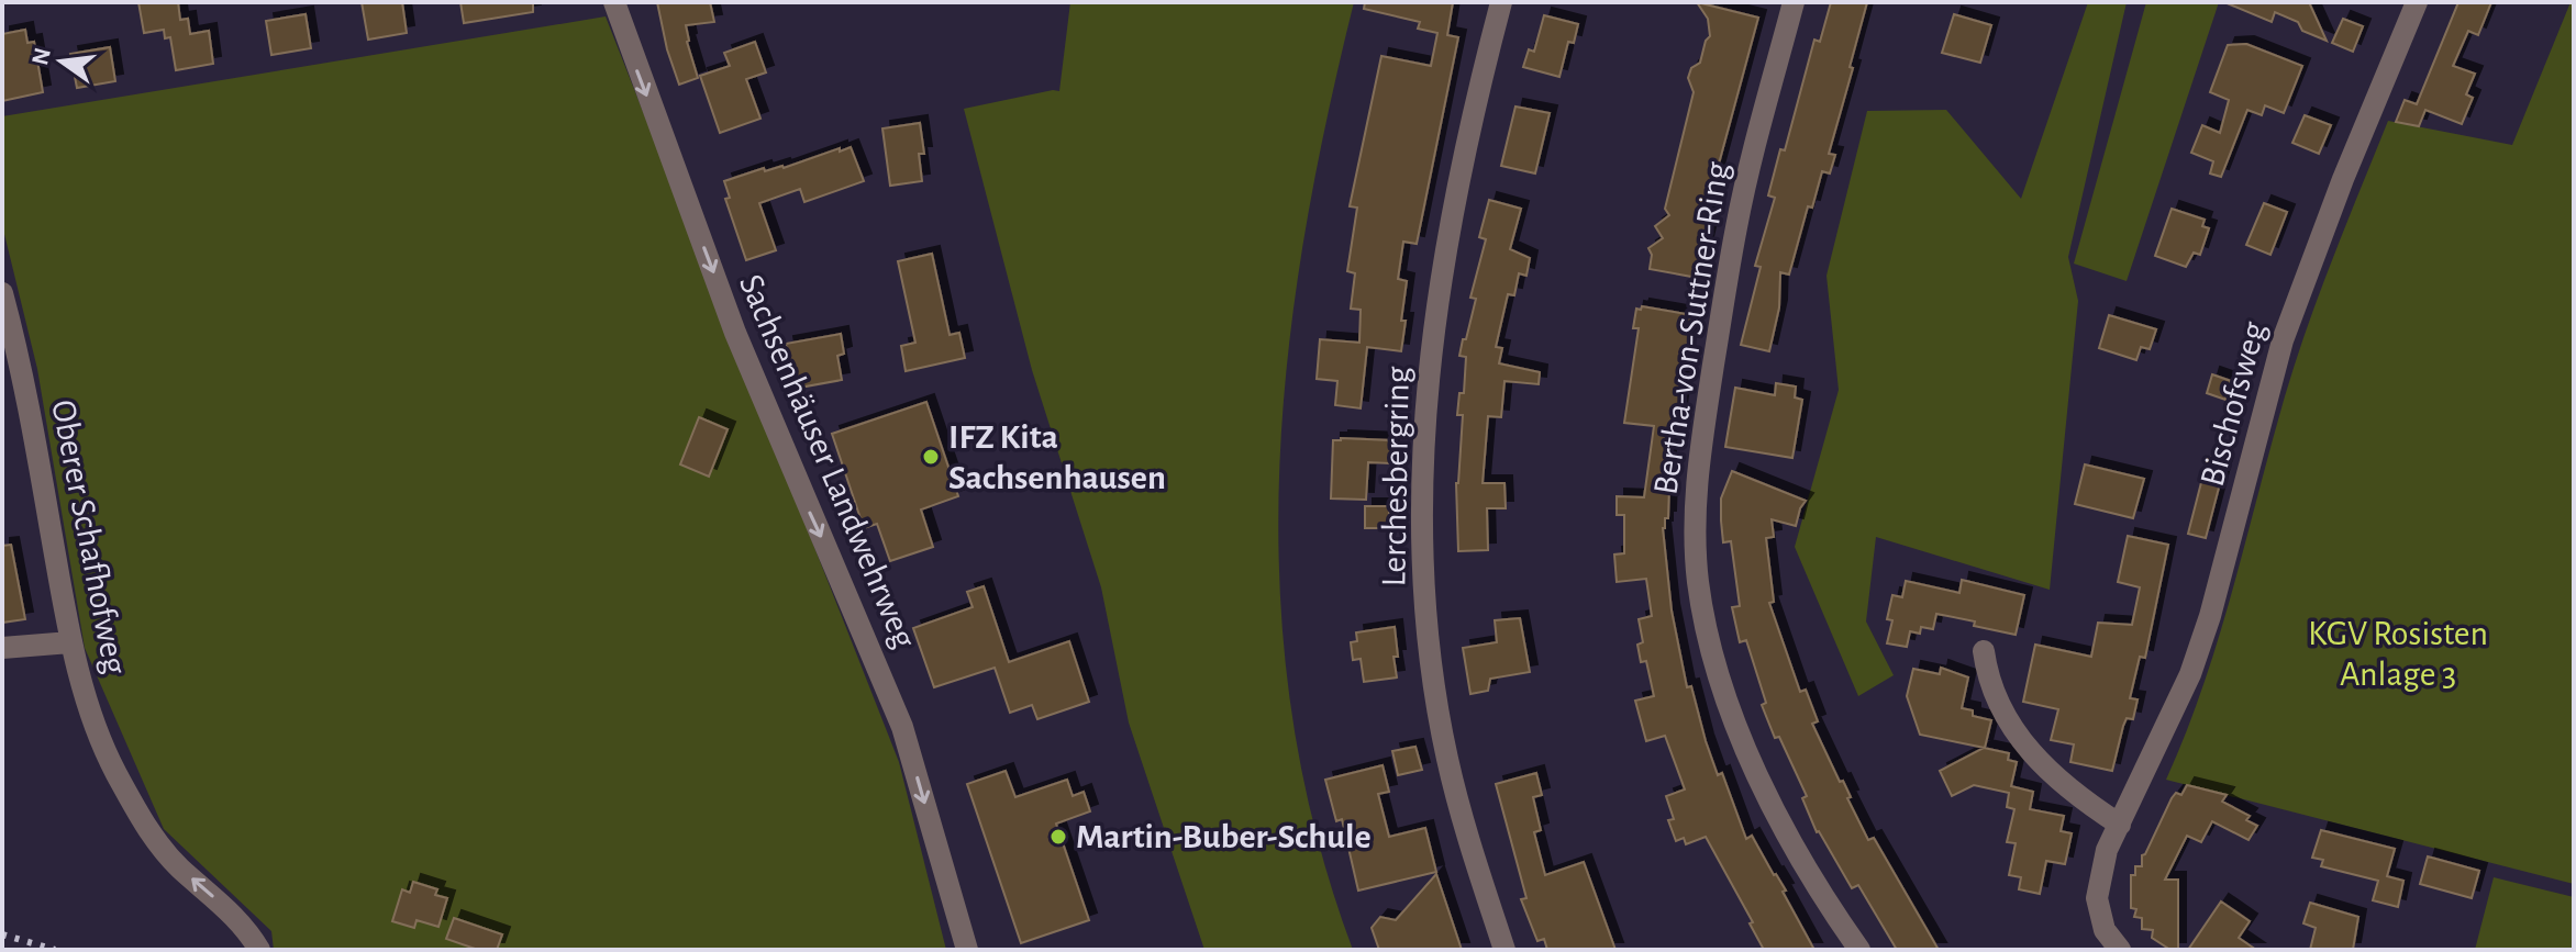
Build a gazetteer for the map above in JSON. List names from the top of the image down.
{
  "streets": {
    "street": [
      "Bertha-von-Suttner-Ring",
      "Bischofsweg",
      "Sachsenhäuser Landwehrweg",
      "Lerchesbergring",
      "Oberer Schafhofweg"
    ]
  },
  "one_way": ["Sachsenhäuser Landwehrweg", "Oberer Schafhofweg"],
  "parks": ["KGV Rosisten Anlage 3"],
  "places": ["IFZ Kita Sachsenhausen", "Martin-Buber-Schule"],
  "north": "left"
}
